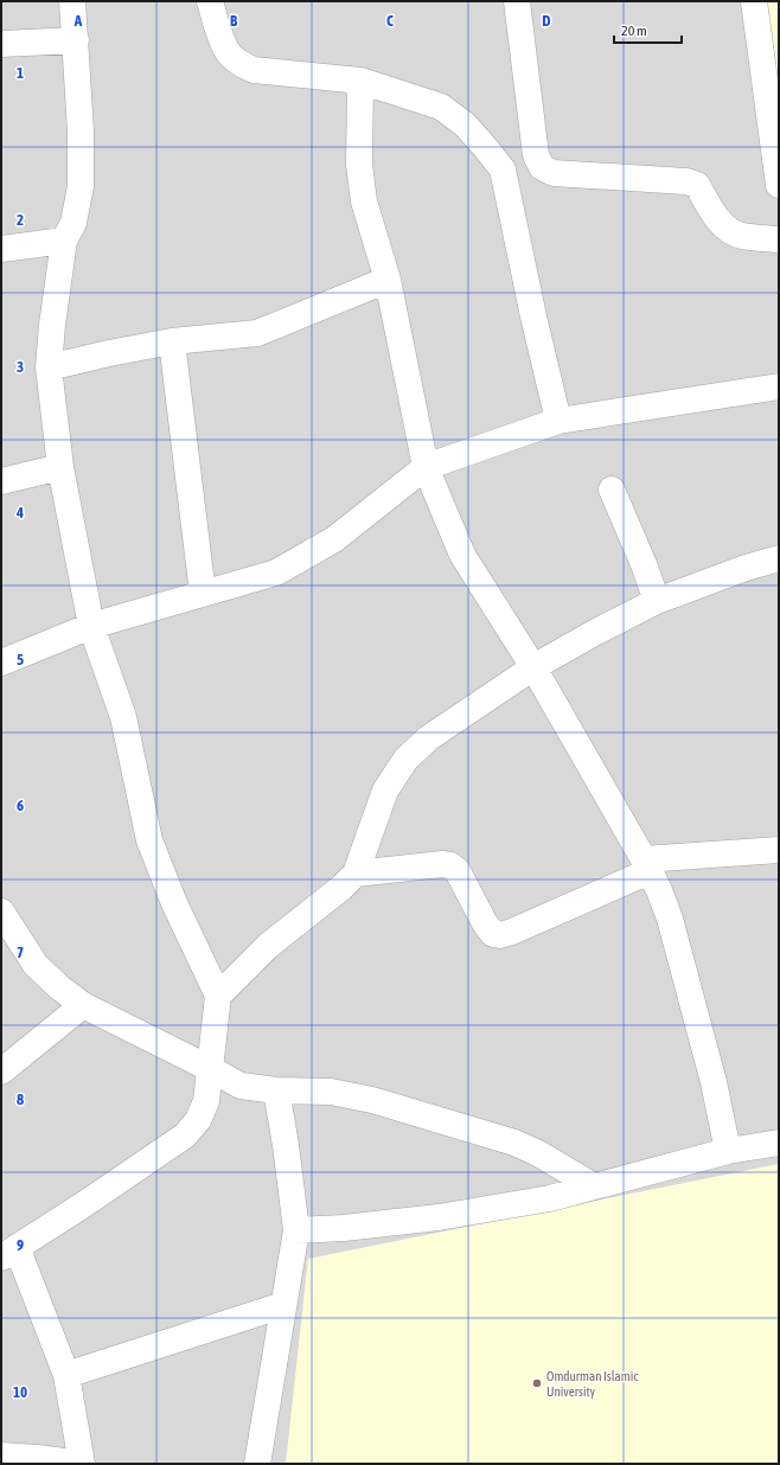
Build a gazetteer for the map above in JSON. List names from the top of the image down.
{
  "places": ["Omdurman Islamic University"],
  "scale_bar": "20 m",
  "grid": {
    "columns": [
      "A",
      "B",
      "C",
      "D"
    ],
    "rows": [
      "1",
      "2",
      "3",
      "4",
      "5",
      "6",
      "7",
      "8",
      "9",
      "10"
    ]
  }
}
